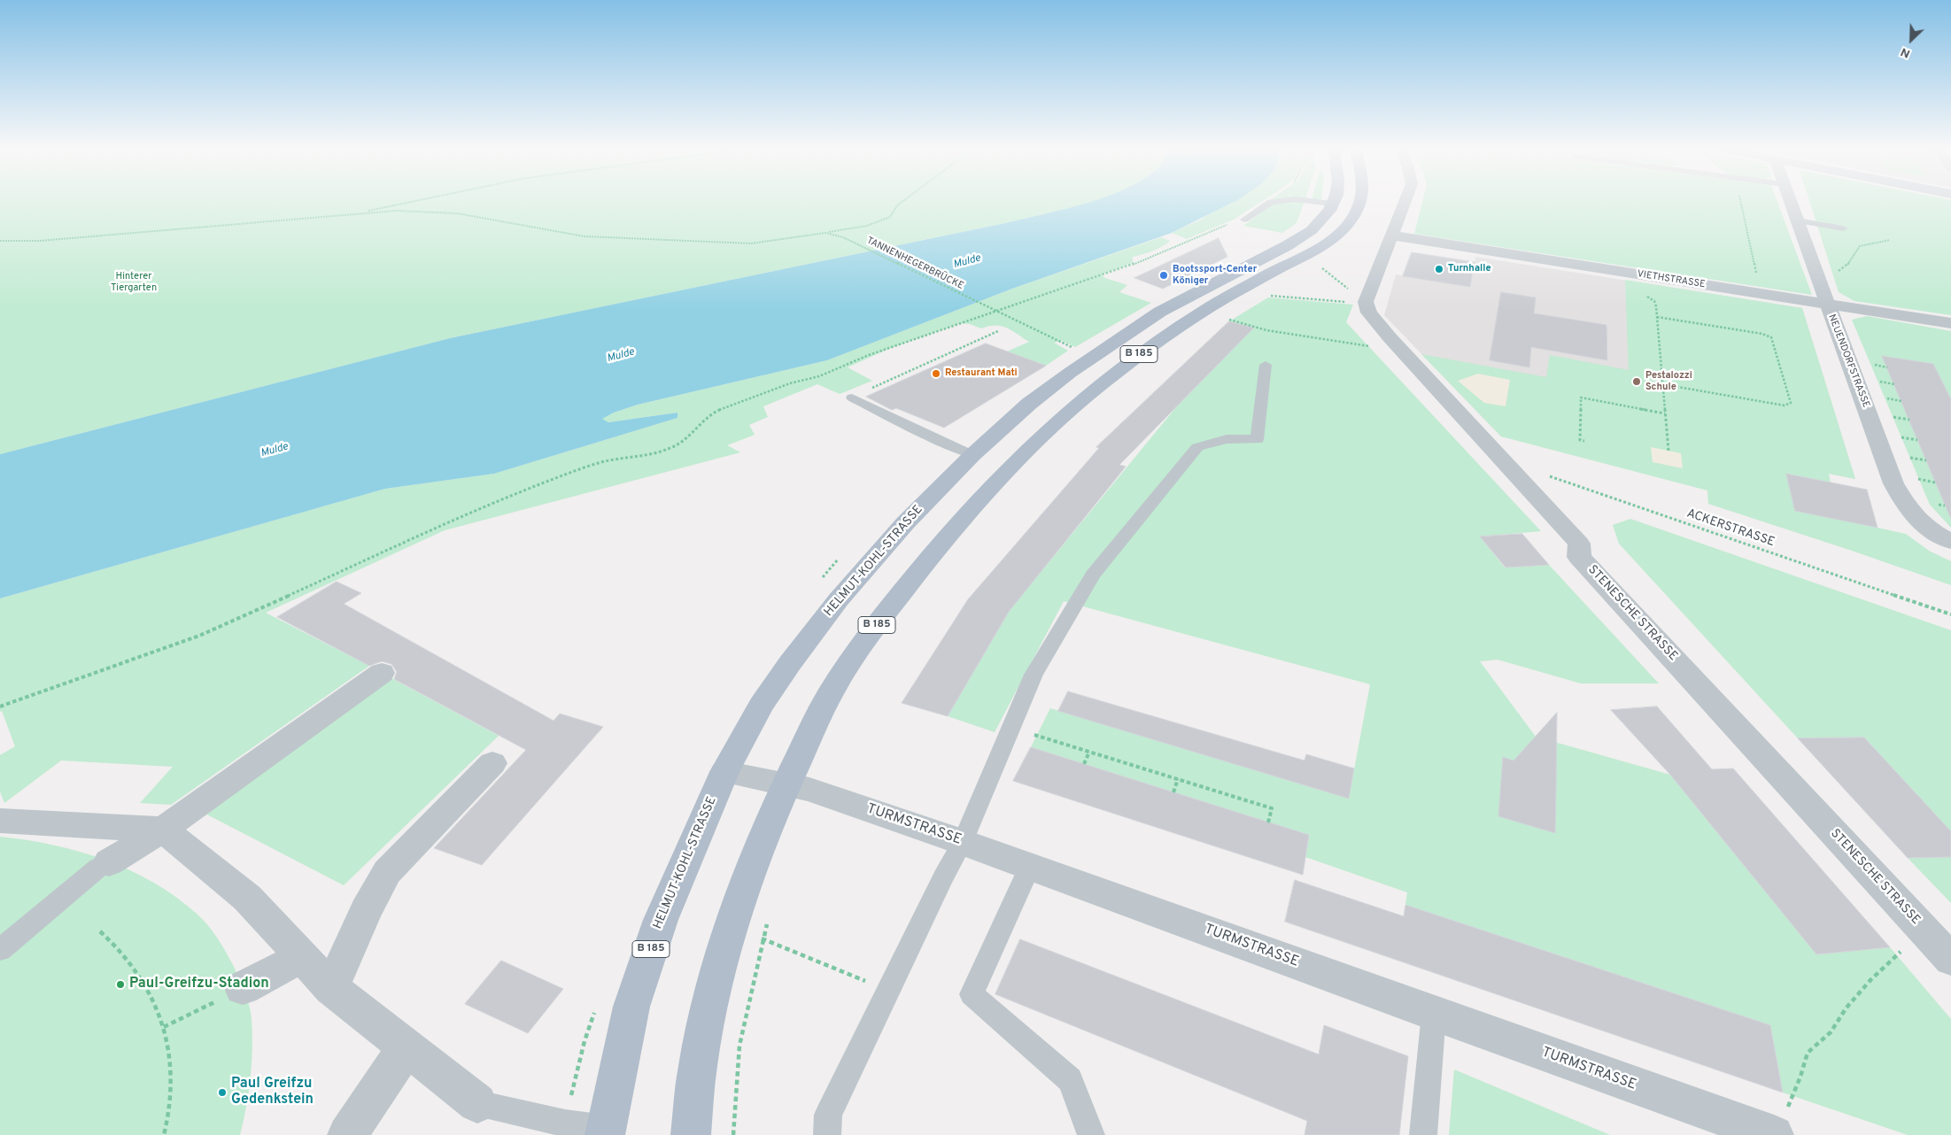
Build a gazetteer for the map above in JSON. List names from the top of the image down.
{
  "streets": {
    "main road": ["B 185", "HELMUT-KOHL-STRASSE"],
    "street": [
      "VIETHSTRASSE",
      "NEUENDORFSTRASSE",
      "STENESCHE STRASSE",
      "TURMSTRASSE"
    ],
    "path": ["TANNENHEGERBRÜCKE", "ACKERSTRASSE"]
  },
  "crossings": [
    ["TANNENHEGERBRÜCKE", "HELMUT-KOHL-STRASSE"],
    ["VIETHSTRASSE", "NEUENDORFSTRASSE"],
    ["B 185", "TURMSTRASSE"],
    ["ACKERSTRASSE", "STENESCHE STRASSE"],
    ["HELMUT-KOHL-STRASSE", "TURMSTRASSE"]
  ],
  "water": ["Mulde"],
  "parks": ["Hinterer Tiergarten"],
  "places": [
    "Turnhalle",
    "Bootssport-Center Königer",
    "Restaurant Mati",
    "Pestalozzi Schule",
    "Paul-Greifzu-Stadion",
    "Paul Greifzu Gedenkstein"
  ],
  "north": "bottom left"
}
